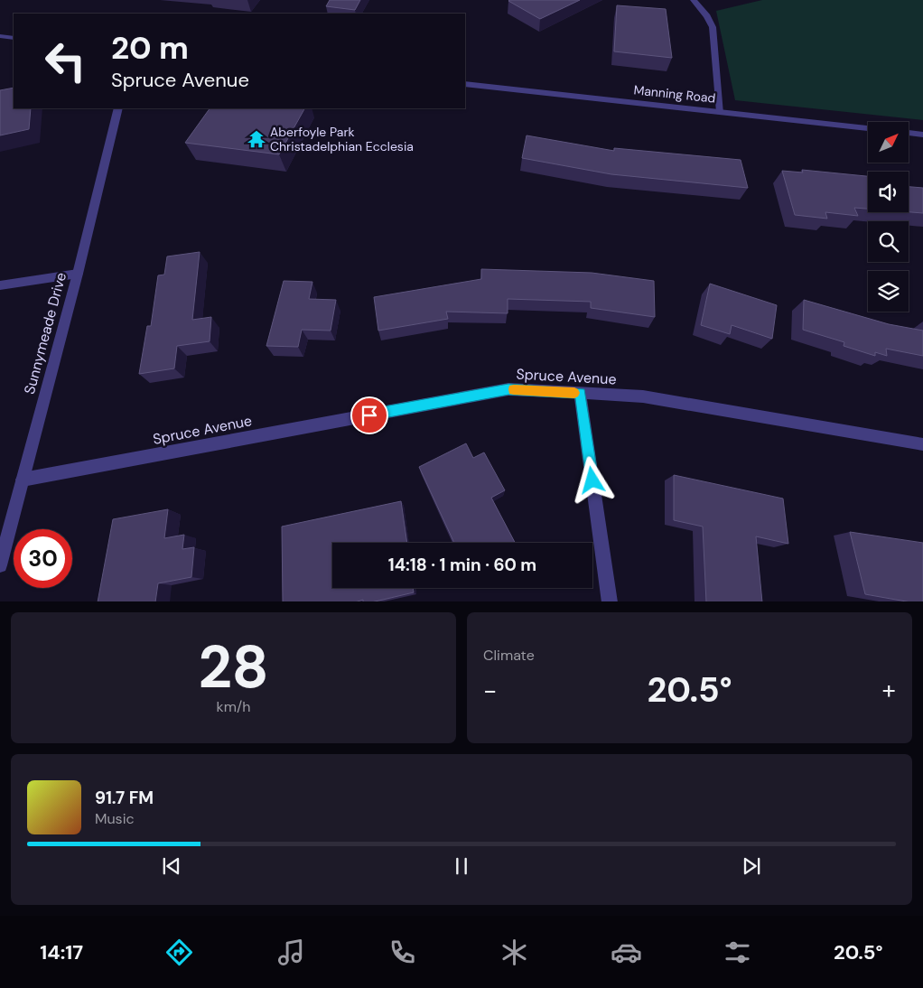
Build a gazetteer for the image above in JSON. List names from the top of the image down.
{
  "streets": {
    "street": ["Manning Road", "Sunnymeade Drive", "Spruce Avenue"]
  },
  "crossings": [
    ["Sunnymeade Drive", "Spruce Avenue"]
  ],
  "places": {
    "temple": ["Aberfoyle Park Christadelphian Ecclesia"]
  },
  "north": "top right",
  "page": {
    "turn": ["20 m", "Spruce Avenue"],
    "limit": "30",
    "trip": "14:18 · 1 min · 60 m",
    "tile": [
      ["28", "km/h"],
      "Climate"
    ],
    "heat": ["−", "20.5°", "+"],
    "song": ["91.7 FM", "Music"],
    "tabs": ["14:17", "20.5°"]
  }
}
